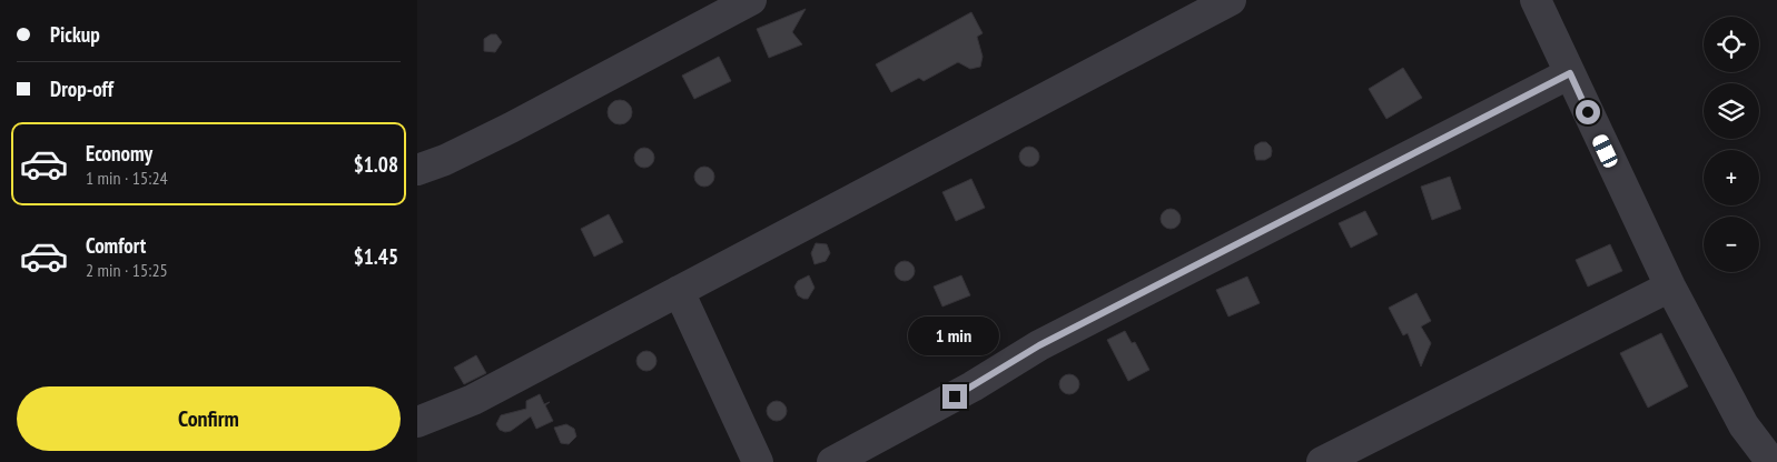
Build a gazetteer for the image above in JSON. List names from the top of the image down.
{
  "page": {
    "banner": ["Pickup", "Drop-off"],
    "map_buttons": ["+", "−"],
    "list": [
      {
        "name": "Economy",
        "note": "1 min · 15:24",
        "value": "$1.08"
      },
      {
        "name": "Comfort",
        "note": "2 min · 15:25",
        "value": "$1.45"
      }
    ],
    "bubble": "1 min",
    "buttons": "Confirm"
  }
}
